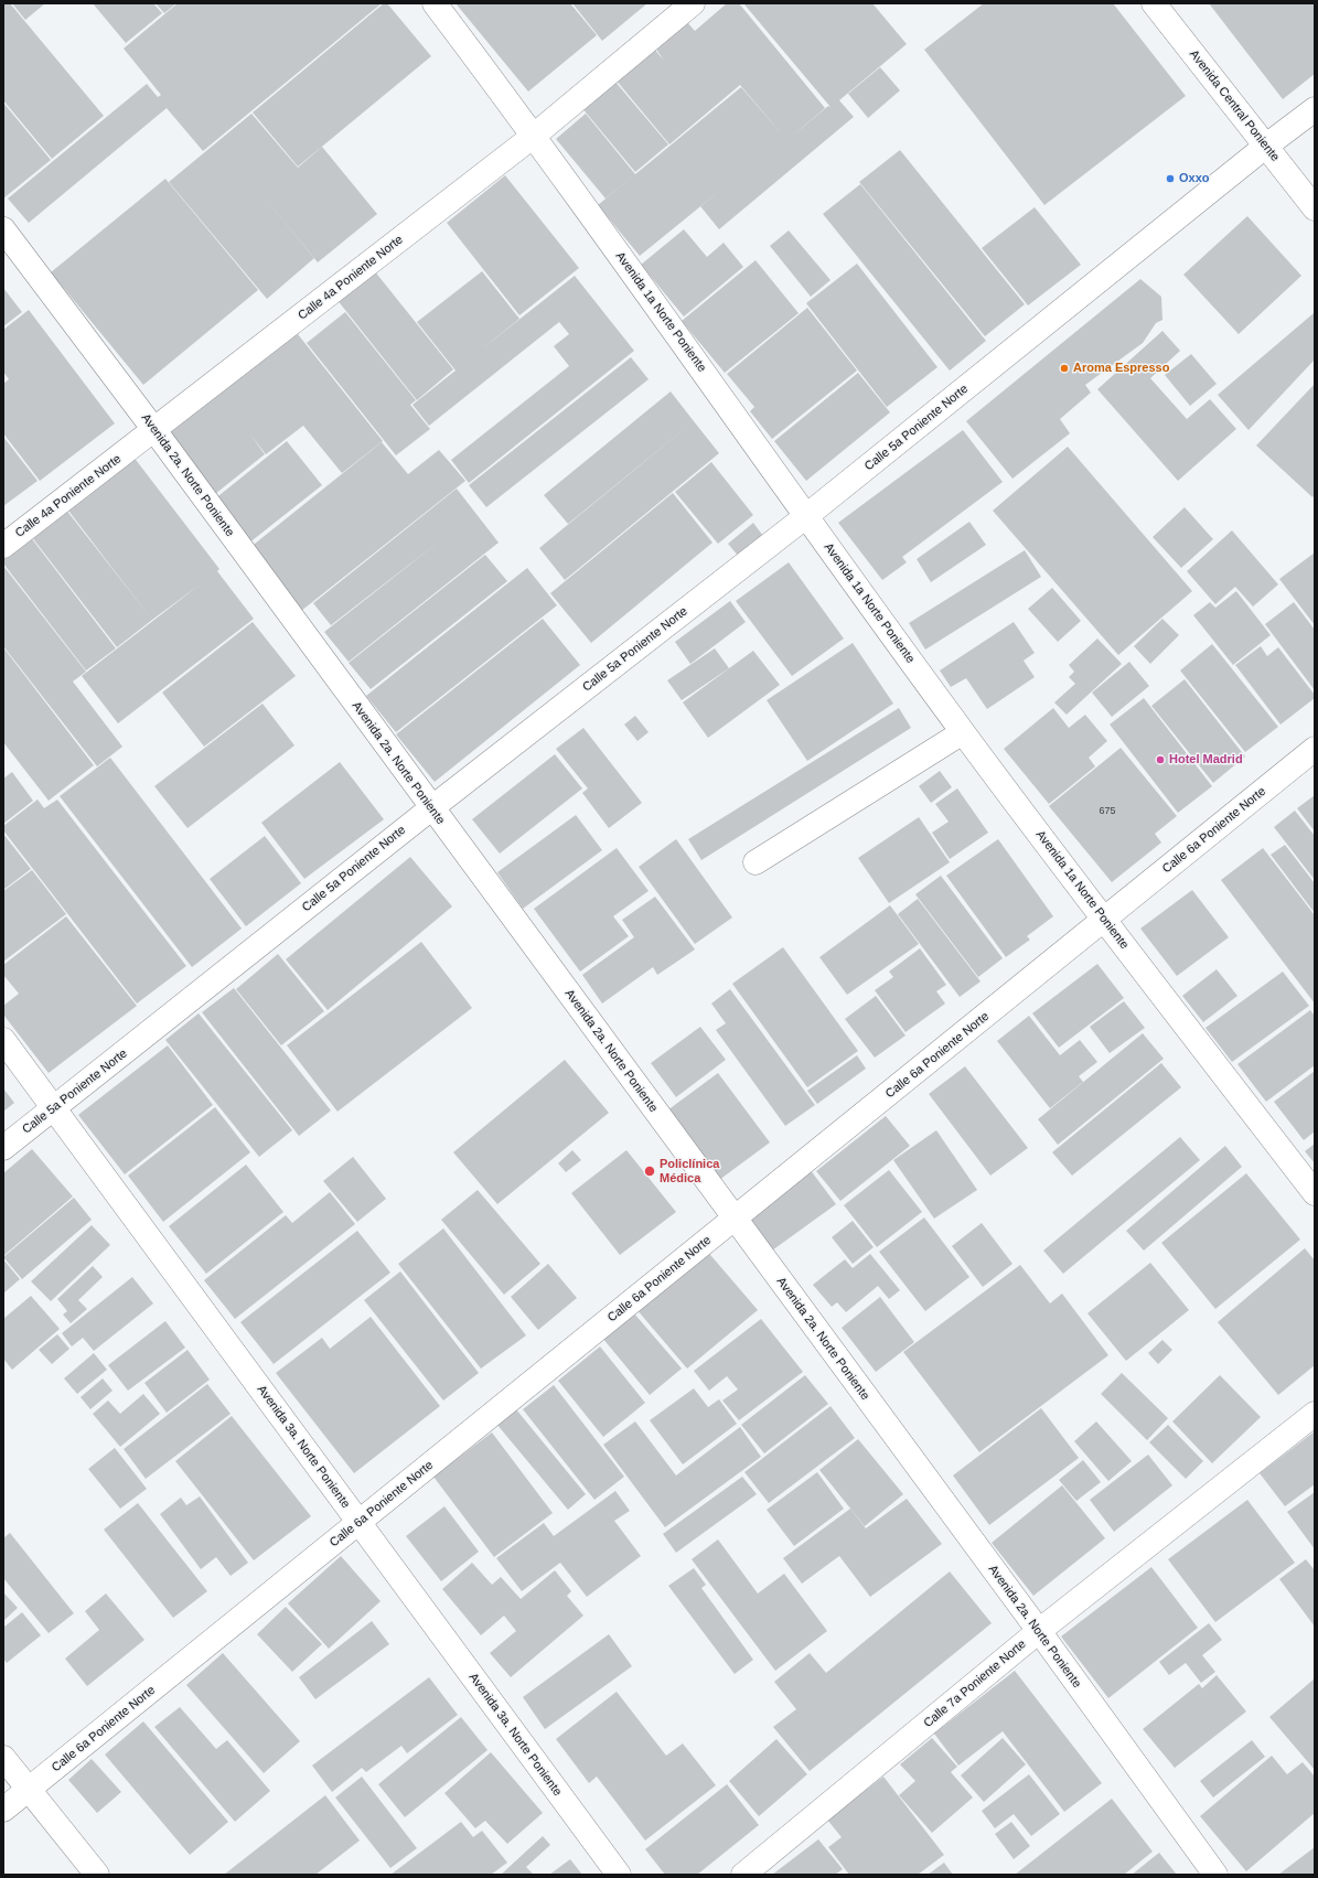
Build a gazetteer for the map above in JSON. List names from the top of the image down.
{
  "streets": {
    "street": [
      "Avenida Central Poniente",
      "Calle 4a Poniente Norte",
      "Avenida 1a Norte Poniente",
      "Calle 5a Poniente Norte",
      "Avenida 2a. Norte Poniente",
      "Calle 6a Poniente Norte",
      "Avenida 3a. Norte Poniente",
      "Calle 7a Poniente Norte"
    ]
  },
  "crossings": [
    ["Avenida Central Poniente", "Calle 5a Poniente Norte"],
    ["Calle 4a Poniente Norte", "Avenida 1a Norte Poniente"],
    ["Calle 4a Poniente Norte", "Avenida 2a. Norte Poniente"],
    ["Avenida 1a Norte Poniente", "Calle 5a Poniente Norte"],
    ["Avenida 1a Norte Poniente", "Calle 6a Poniente Norte"],
    ["Calle 5a Poniente Norte", "Avenida 2a. Norte Poniente"],
    ["Calle 5a Poniente Norte", "Avenida 3a. Norte Poniente"],
    ["Avenida 2a. Norte Poniente", "Calle 6a Poniente Norte"],
    ["Avenida 2a. Norte Poniente", "Calle 7a Poniente Norte"],
    ["Calle 6a Poniente Norte", "Avenida 3a. Norte Poniente"]
  ],
  "places": [
    "Oxxo",
    "Aroma Espresso",
    "Hotel Madrid",
    "Policlínica Médica"
  ],
  "house_numbers": ["675"]
}
